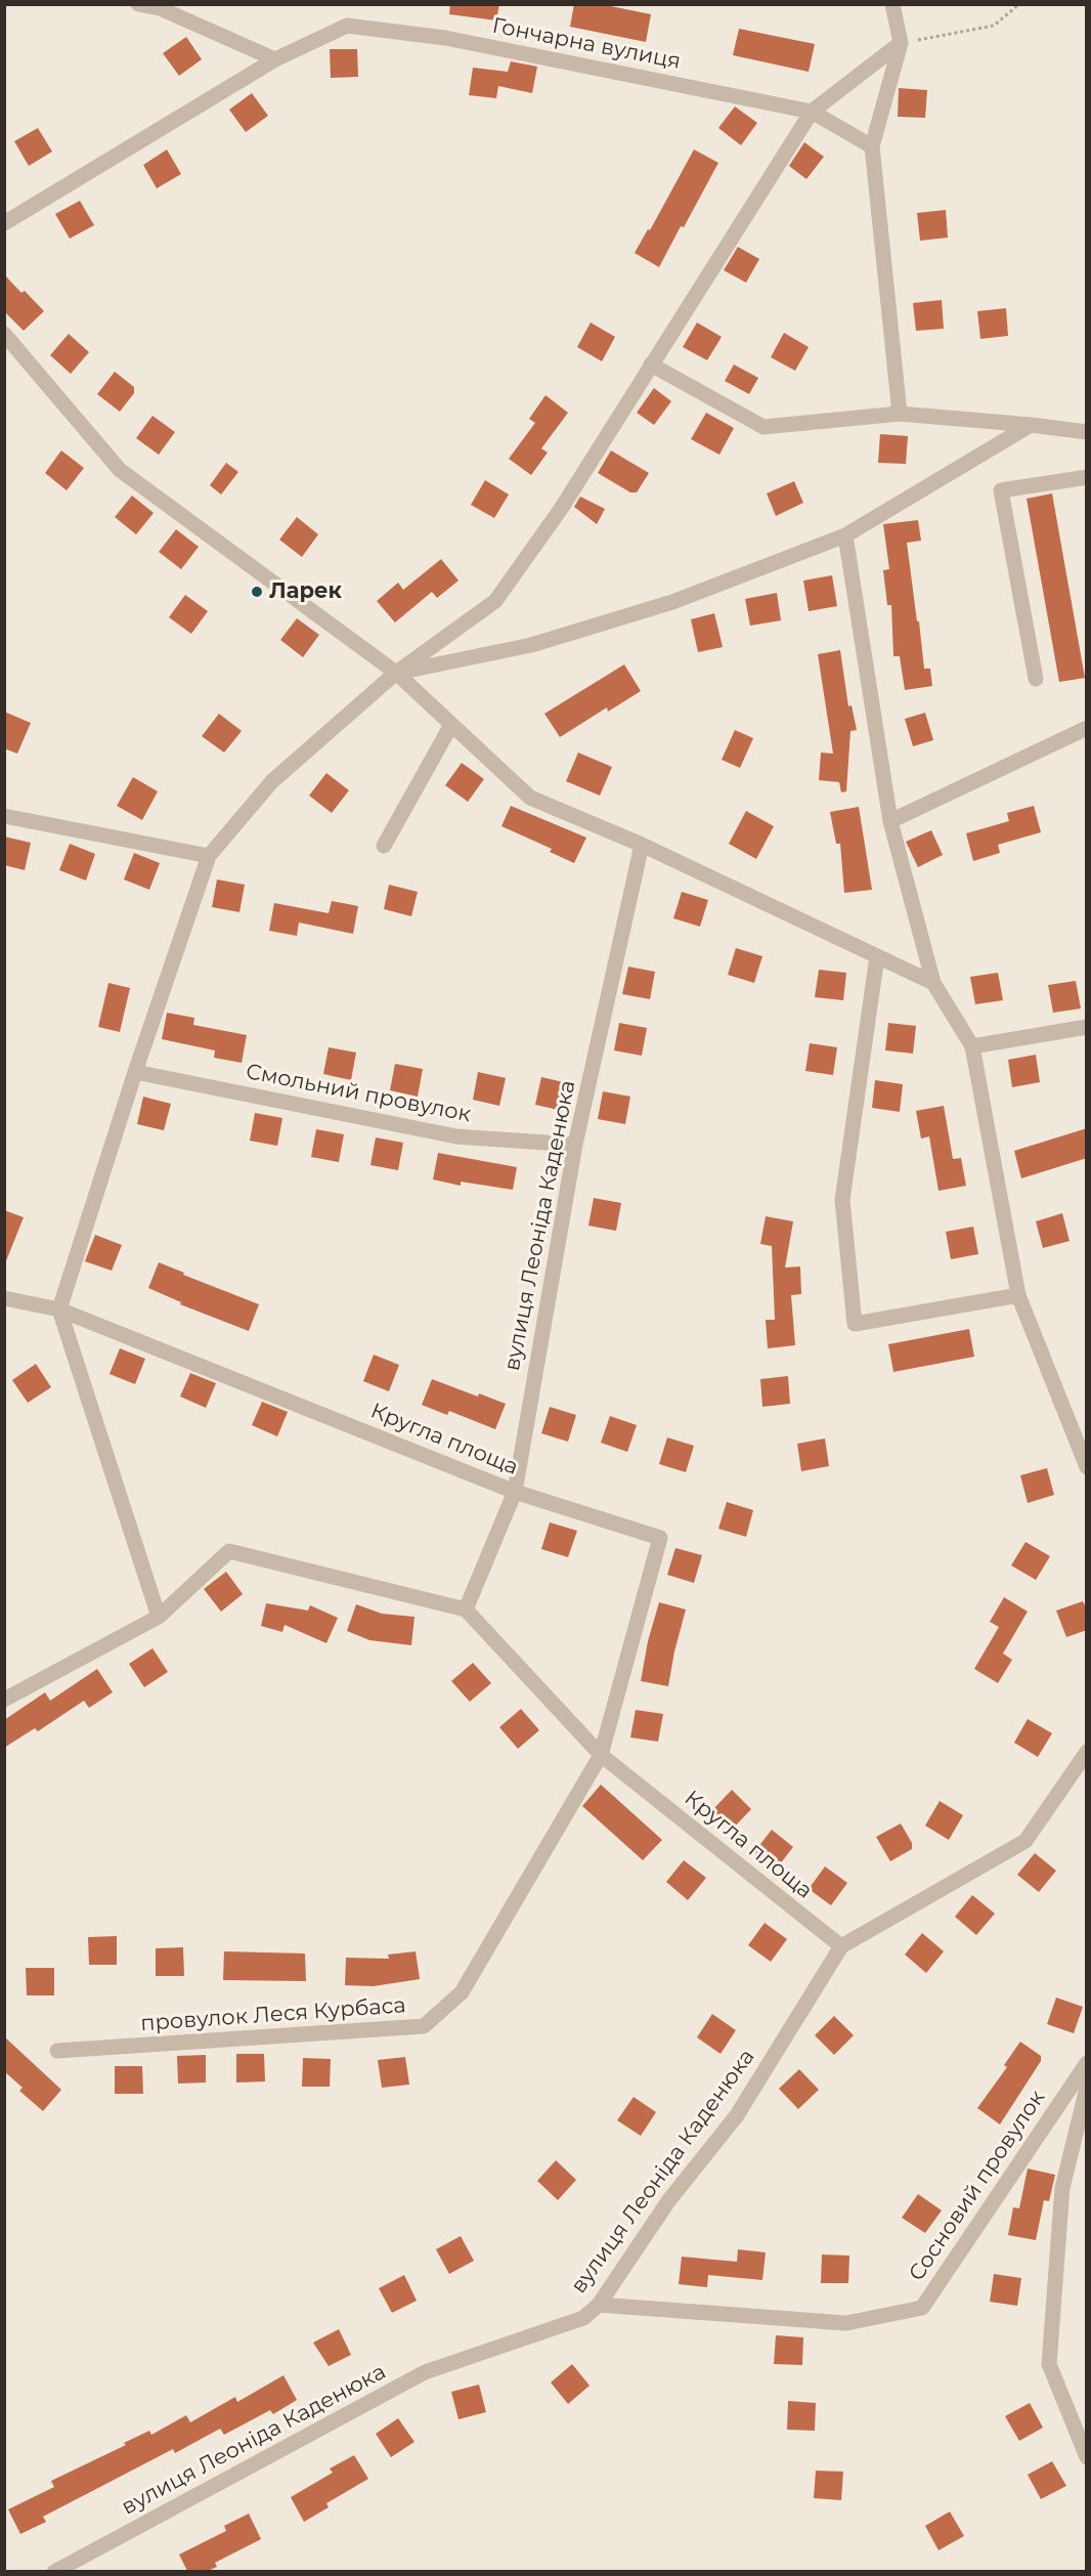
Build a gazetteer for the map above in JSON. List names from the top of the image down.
{
  "streets": {
    "street": [
      "Гончарна вулиця",
      "Смольний провулок",
      "вулиця Леоніда Каденюка",
      "Кругла площа",
      "провулок Леся Курбаса",
      "Сосновий провулок"
    ]
  },
  "crossings": [
    ["Смольний провулок", "вулиця Леоніда Каденюка"],
    ["вулиця Леоніда Каденюка", "Кругла площа"],
    ["вулиця Леоніда Каденюка", "Сосновий провулок"],
    ["Кругла площа", "провулок Леся Курбаса"]
  ],
  "places": ["Ларек"]
}
